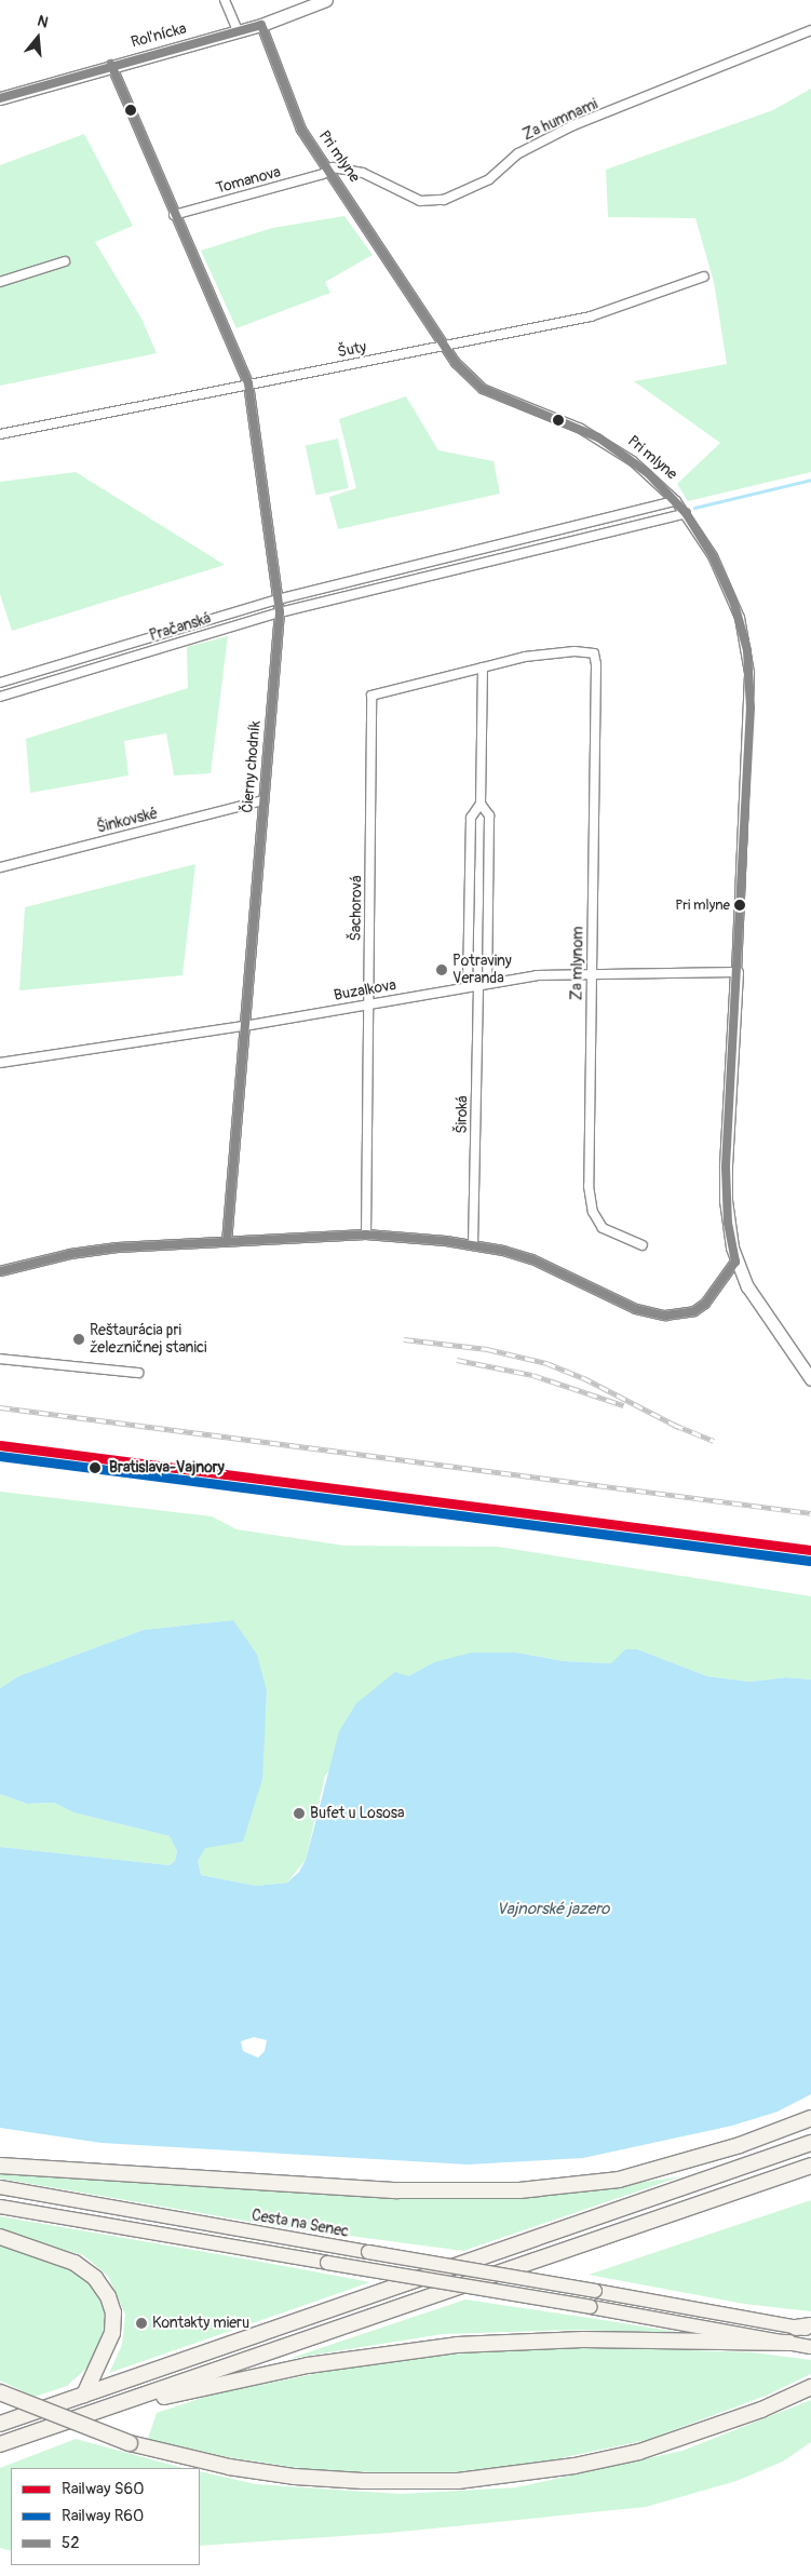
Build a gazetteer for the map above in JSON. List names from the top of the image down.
{
  "streets": {
    "main road": ["Cesta na Senec"],
    "street": [
      "Roľnícka",
      "Za humnami",
      "Pri mlyne",
      "Tomanova",
      "Šuty",
      "Pračanská",
      "Čierny chodník",
      "Šinkovské",
      "Šachorová",
      "Za mlynom",
      "Buzalkova",
      "Široká"
    ]
  },
  "crossings": [
    ["Roľnícka", "Pri mlyne"],
    ["Roľnícka", "Čierny chodník"],
    ["Za humnami", "Pri mlyne"],
    ["Za humnami", "Tomanova"],
    ["Pri mlyne", "Tomanova"],
    ["Pri mlyne", "Šuty"],
    ["Pri mlyne", "Pračanská"],
    ["Pri mlyne", "Buzalkova"],
    ["Tomanova", "Čierny chodník"],
    ["Šuty", "Čierny chodník"],
    ["Pračanská", "Čierny chodník"],
    ["Čierny chodník", "Šinkovské"],
    ["Čierny chodník", "Buzalkova"],
    ["Šachorová", "Za mlynom"],
    ["Šachorová", "Buzalkova"],
    ["Šachorová", "Široká"],
    ["Za mlynom", "Buzalkova"],
    ["Za mlynom", "Široká"],
    ["Buzalkova", "Široká"]
  ],
  "water": ["Vajnorské jazero"],
  "places": [
    "Pri mlyne",
    "Potraviny Veranda",
    "Reštaurácia pri železničnej stanici",
    "Bratislava-Vajnory",
    "Bufet u Lososa",
    "Kontakty mieru"
  ],
  "lines": ["transit line 52", "rail line S60", "rail line R60"],
  "legend": ["Railway S60", "Railway R60", "52"],
  "north": "top"
}
